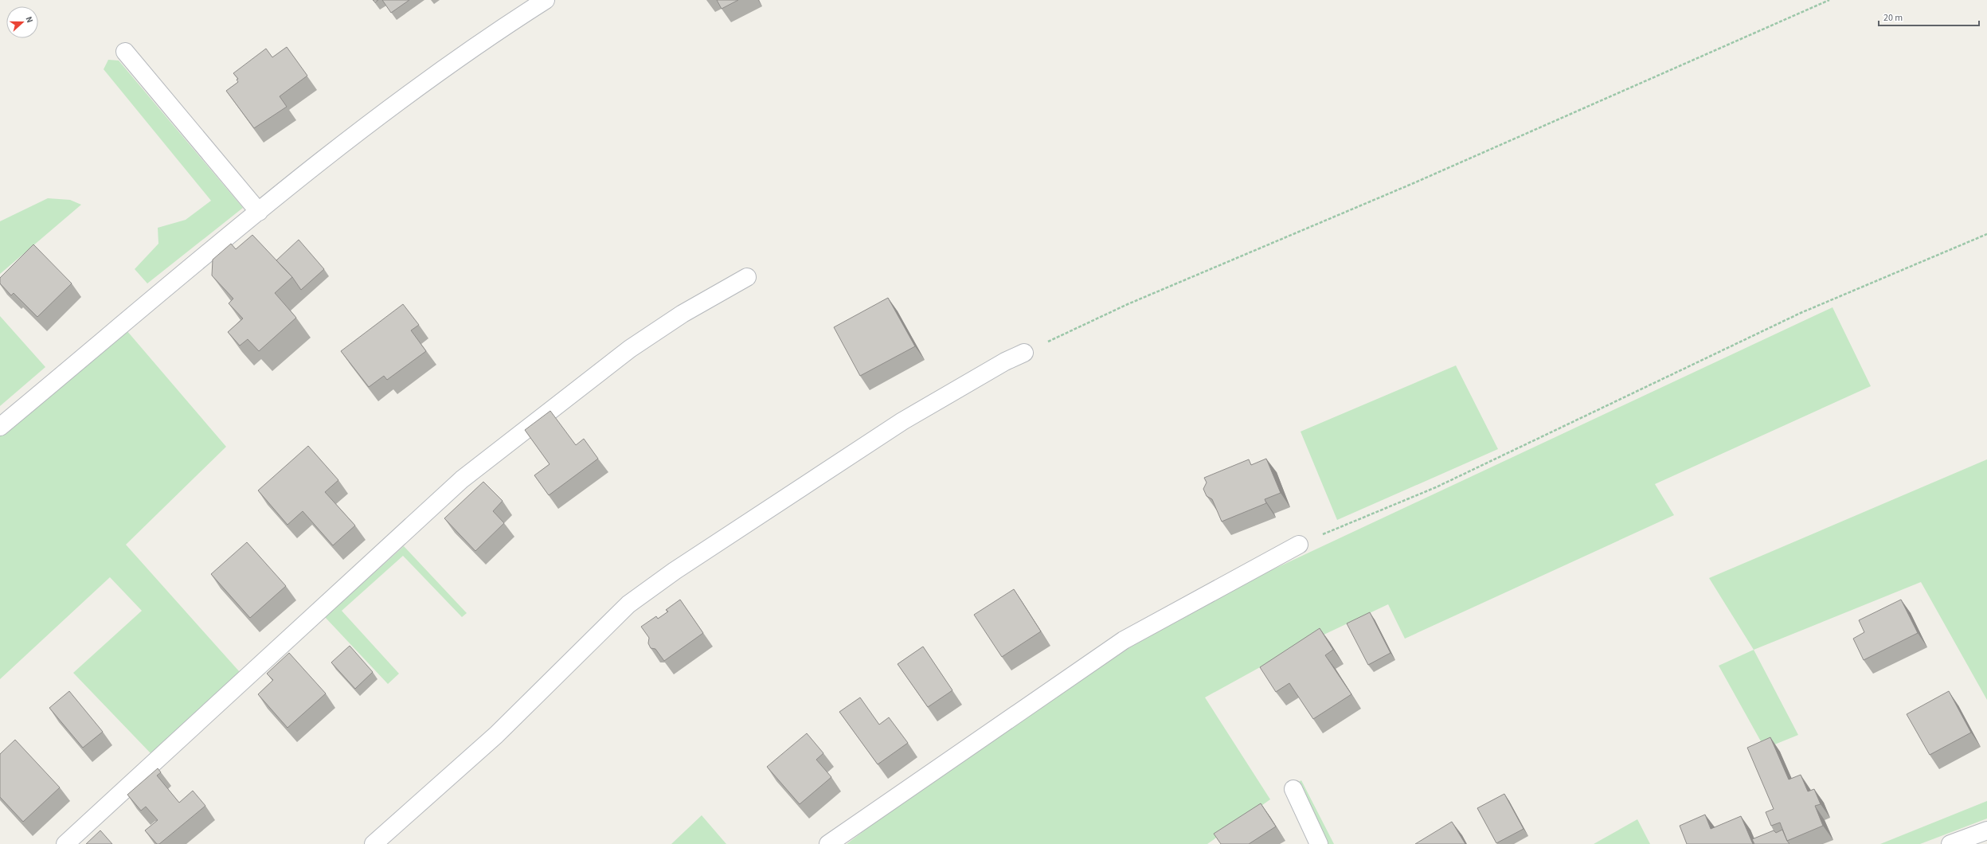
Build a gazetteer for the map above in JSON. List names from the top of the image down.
{
  "scale_bar": "20 m",
  "north": "right"
}
